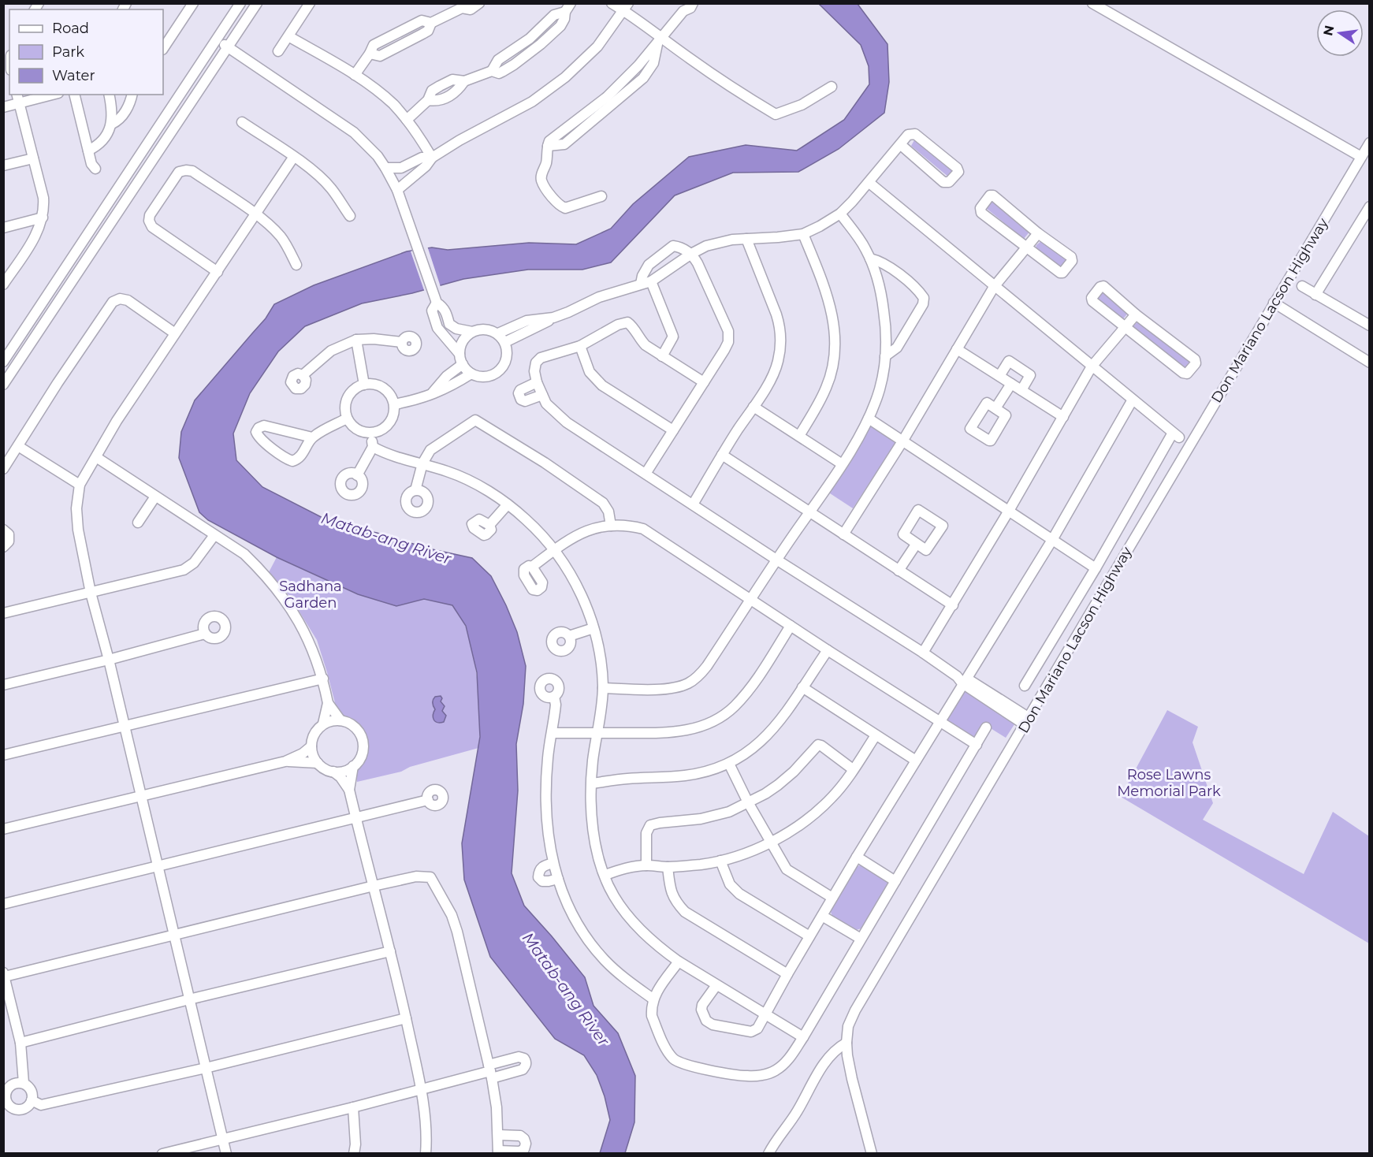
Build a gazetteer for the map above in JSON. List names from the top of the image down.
{
  "streets": {
    "street": ["Don Mariano Lacson Highway"]
  },
  "water": ["Matab-ang River"],
  "parks": ["Sadhana Garden", "Rose Lawns Memorial Park"],
  "legend": ["Road", "Park", "Water"],
  "north": "left"
}
